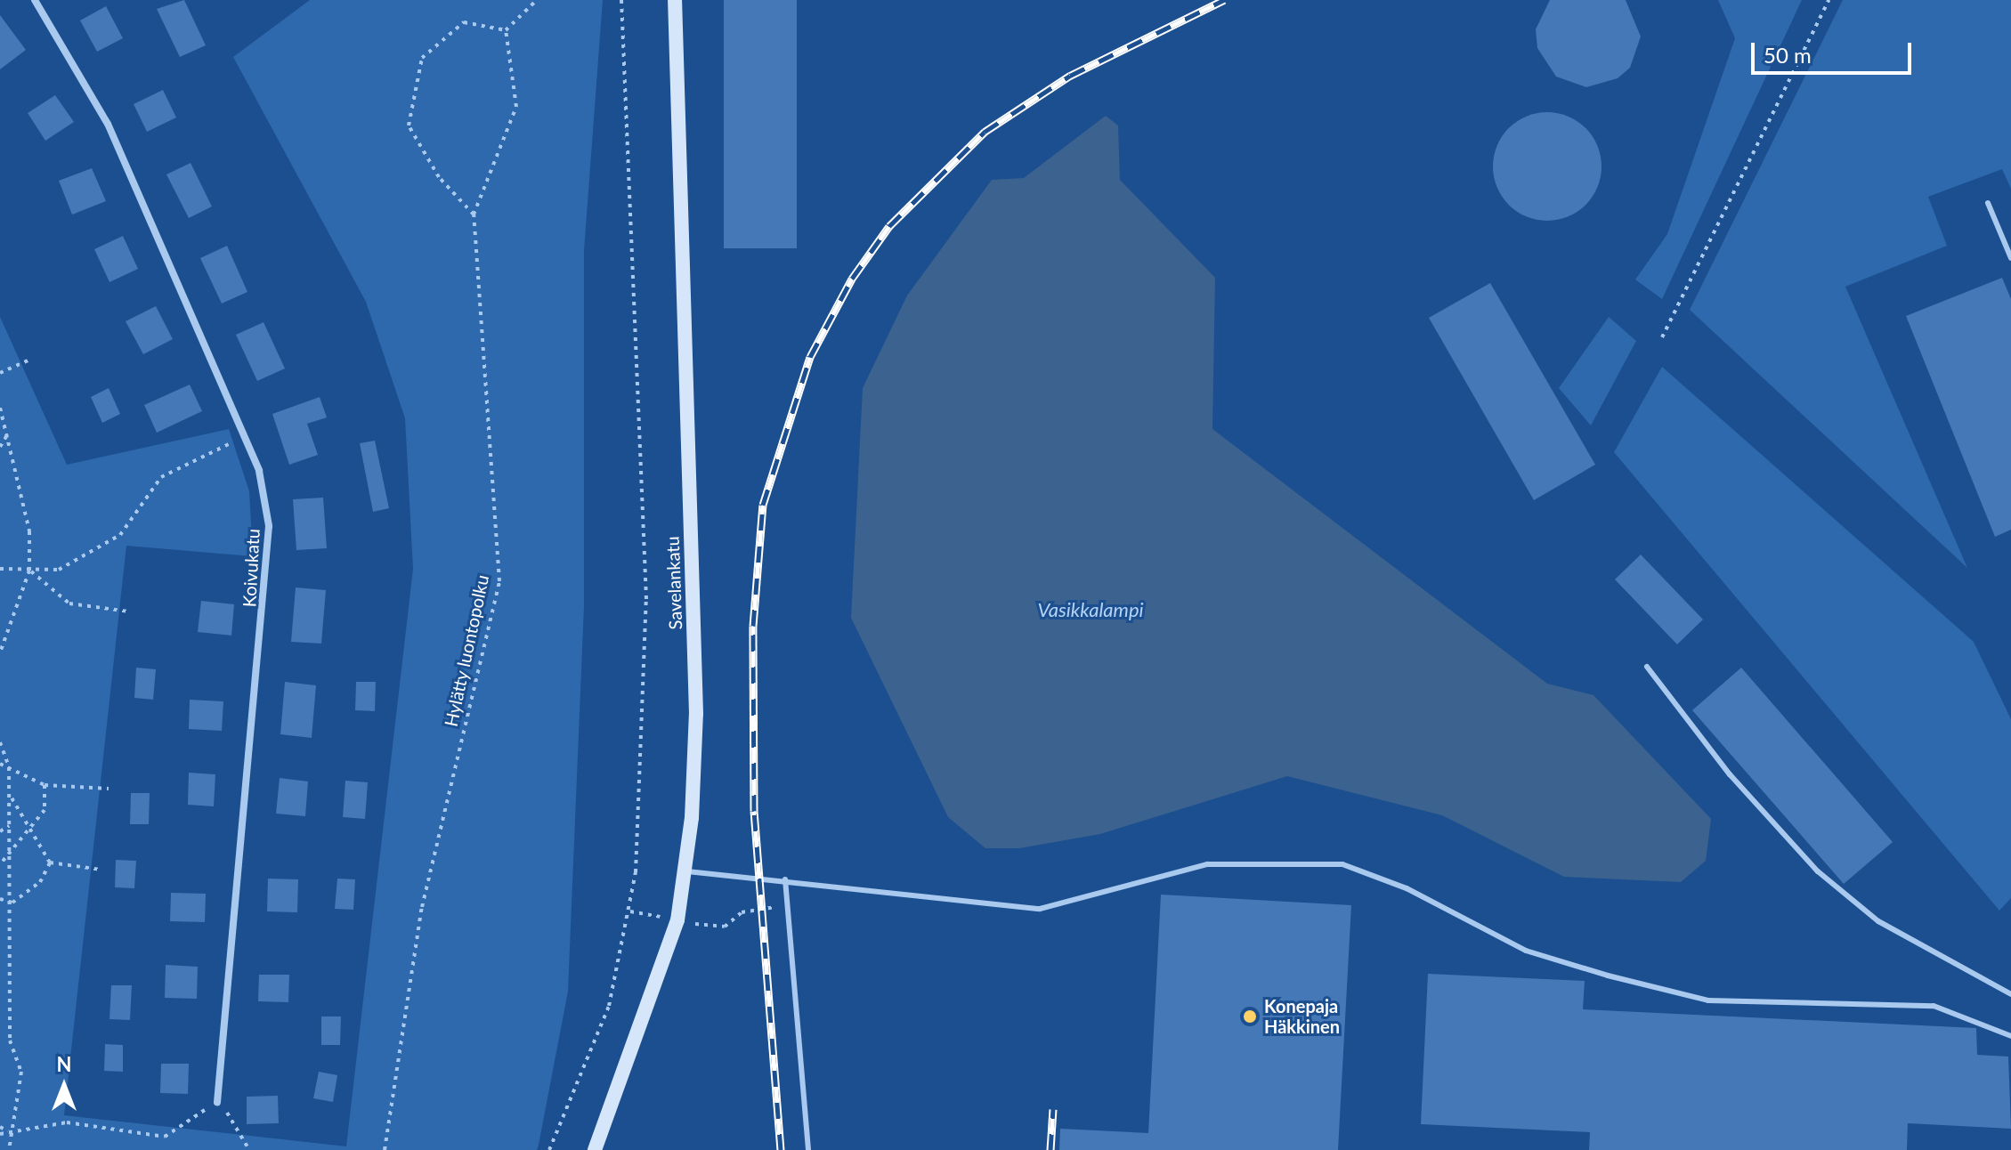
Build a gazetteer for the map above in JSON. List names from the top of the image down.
{
  "streets": {
    "main road": ["Savelankatu"],
    "street": ["Koivukatu"],
    "path": ["Hylätty luontopolku"]
  },
  "water": ["Vasikkalampi"],
  "places": ["Konepaja Häkkinen"],
  "scale_bar": "50 m",
  "north": "top"
}
